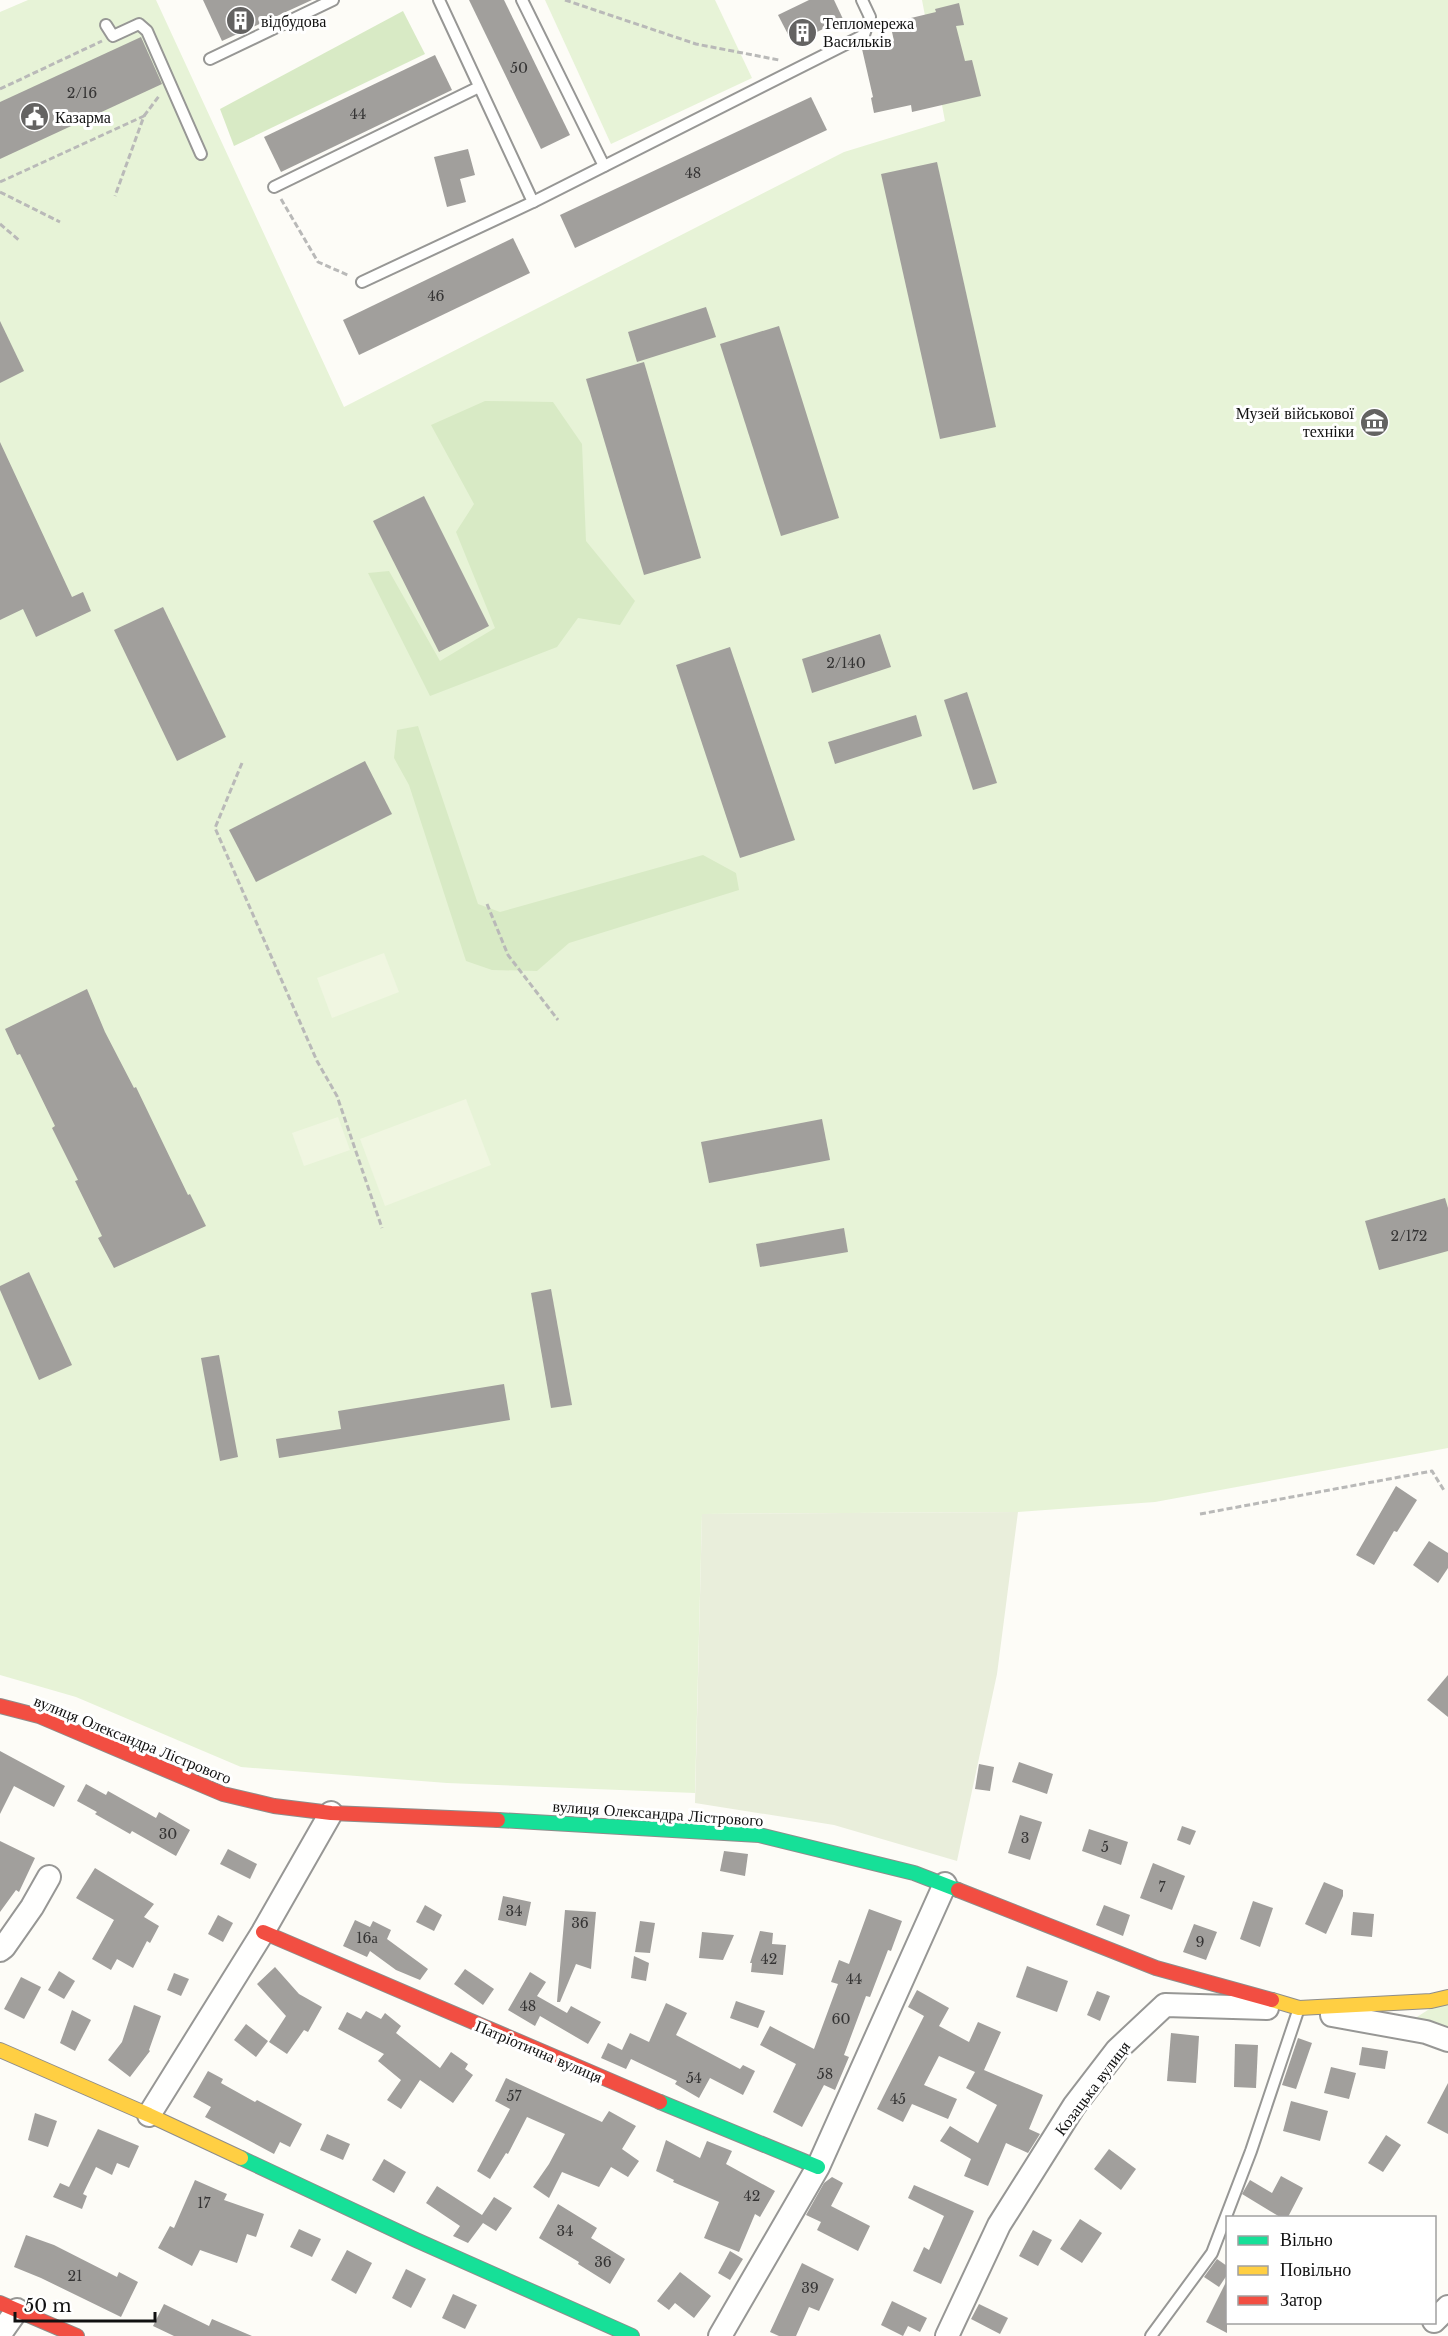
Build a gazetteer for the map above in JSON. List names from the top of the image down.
{
  "streets": {
    "street": ["вулиця Олександра Лістрового", "Патріотична вулиця", "Козацька вулиця"]
  },
  "places": {
    "building": ["відбудова", "Тепломережа Васильків"],
    "public building": ["Казарма"],
    "museum": ["Музей військової техніки"]
  },
  "house_numbers": [
    "50",
    "2/16",
    "44",
    "48",
    "46",
    "2/140",
    "2/172",
    "30",
    "3",
    "5",
    "7",
    "34",
    "36",
    "16а",
    "9",
    "42",
    "44",
    "48",
    "60",
    "58",
    "54",
    "57",
    "45",
    "42",
    "17",
    "34",
    "36",
    "21",
    "39"
  ],
  "legend": ["Вільно", "Повільно", "Затор"],
  "scale_bar": "50 m"
}
